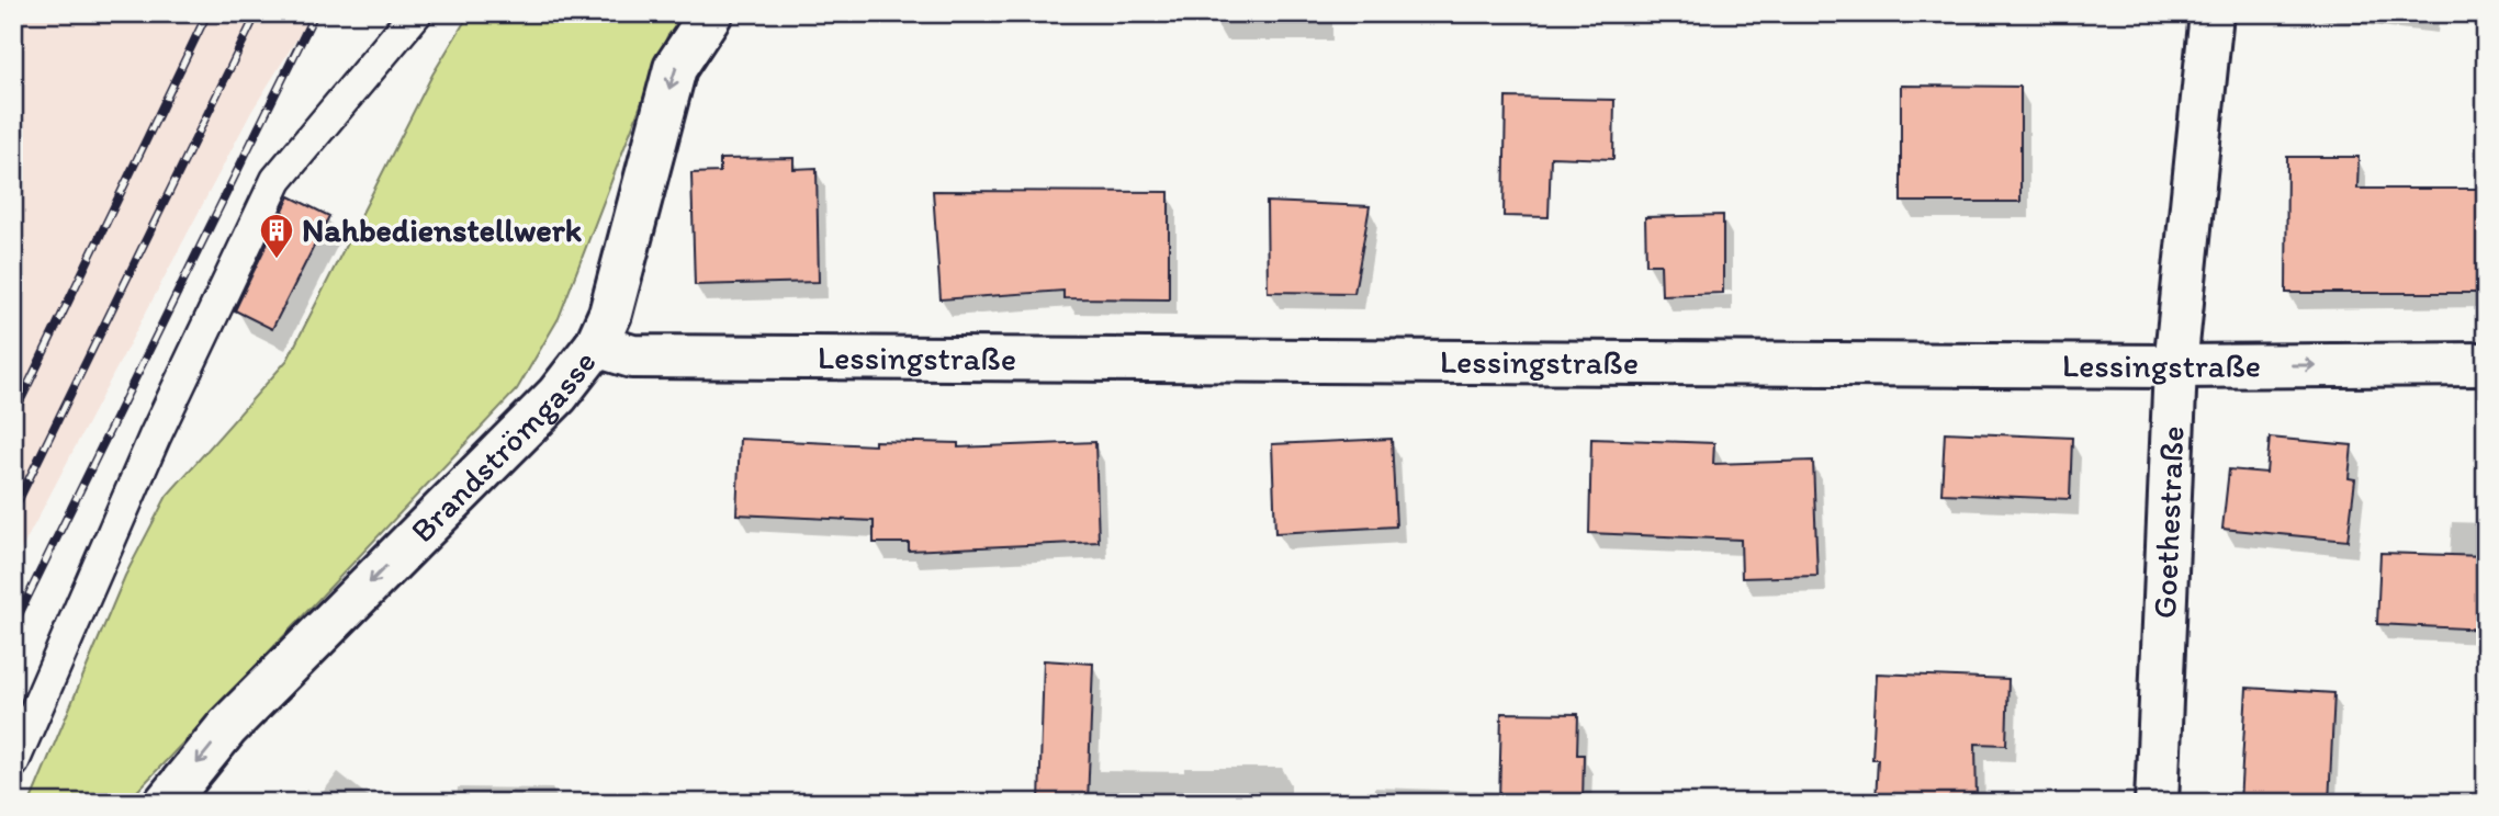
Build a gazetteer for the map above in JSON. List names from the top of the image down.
{
  "streets": {
    "street": ["Lessingstraße", "Brandströmgasse", "Goethestraße"]
  },
  "crossings": [
    ["Lessingstraße", "Brandströmgasse"],
    ["Lessingstraße", "Goethestraße"]
  ],
  "one_way": ["Brandströmgasse"],
  "places": {
    "building": ["Nahbedienstellwerk"]
  }
}
